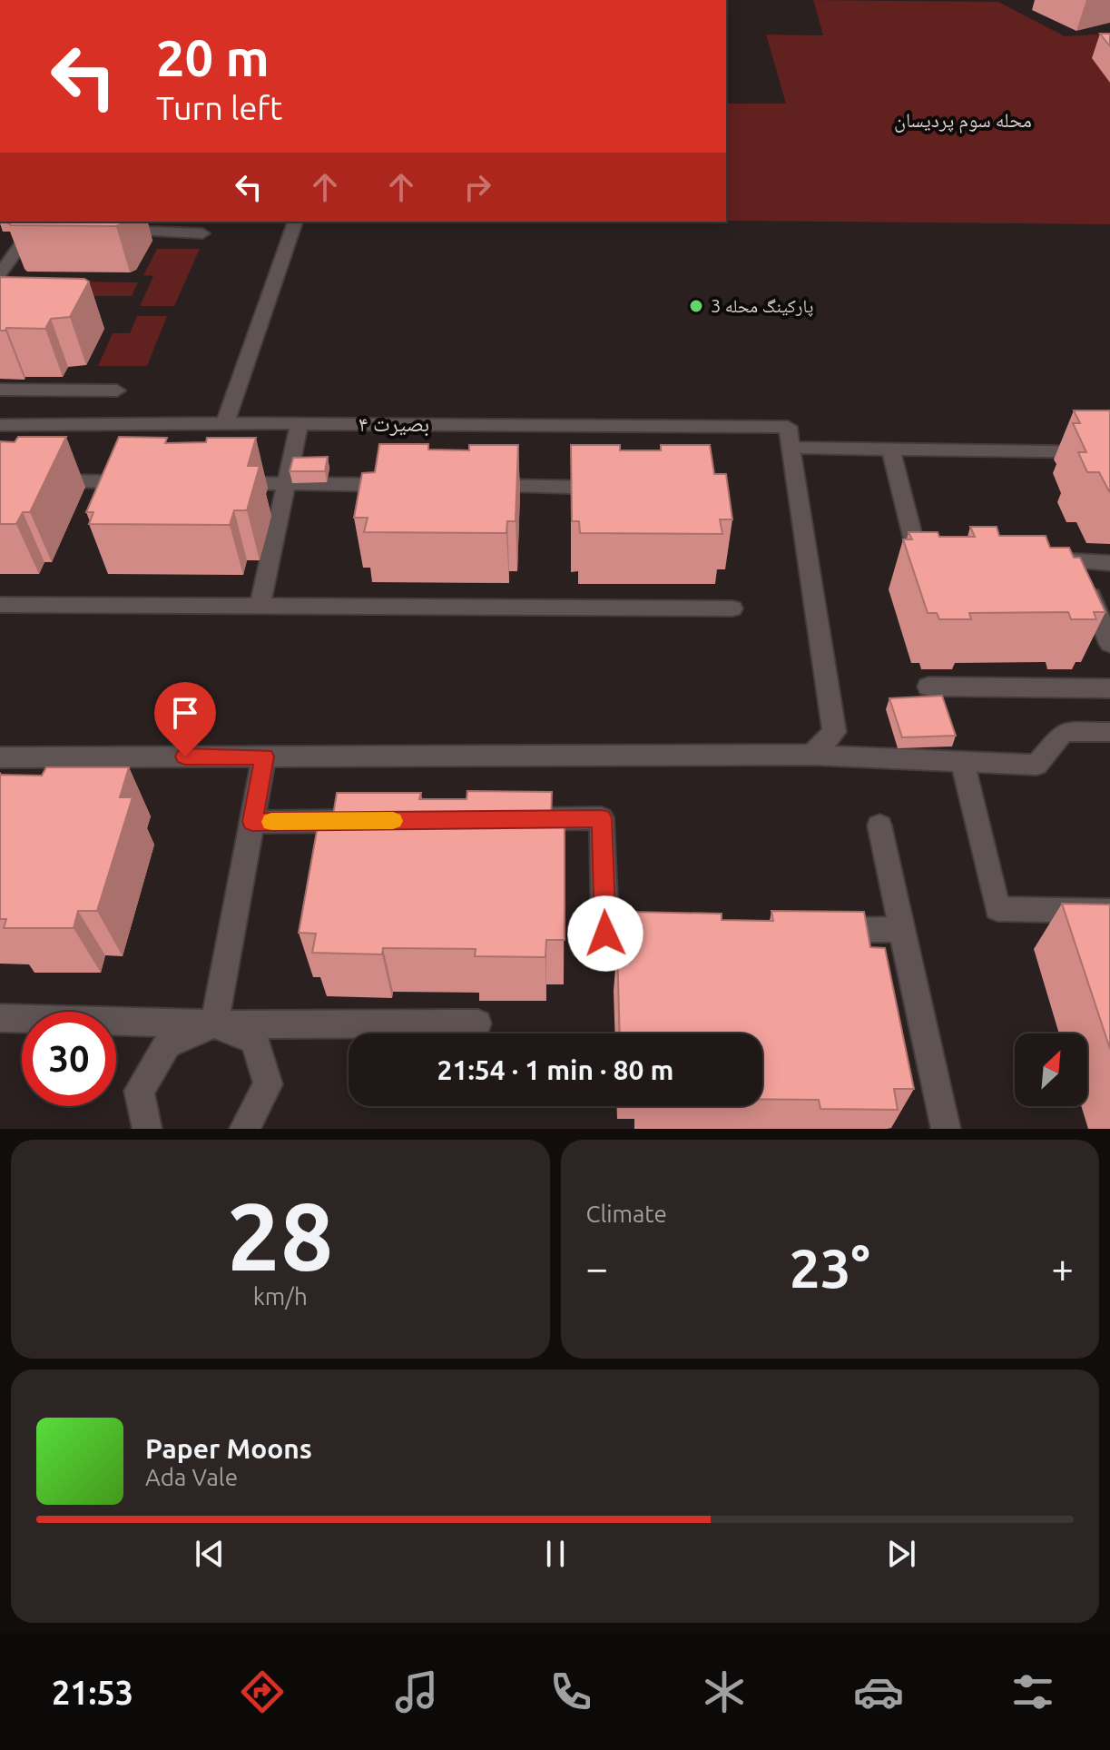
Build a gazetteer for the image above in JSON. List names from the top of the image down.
{
  "streets": {
    "street": ["بصیرت ۴"]
  },
  "districts": ["محله سوم پردیسان"],
  "places": ["پارکینگ محله 3"],
  "north": "top right",
  "page": {
    "turn": ["20 m", "Turn left"],
    "limit": "30",
    "trip": "21:54 · 1 min · 80 m",
    "tile": [
      ["28", "km/h"],
      "Climate"
    ],
    "heat": ["−", "23°", "+"],
    "song": ["Paper Moons", "Ada Vale"],
    "tabs": "21:53"
  }
}
